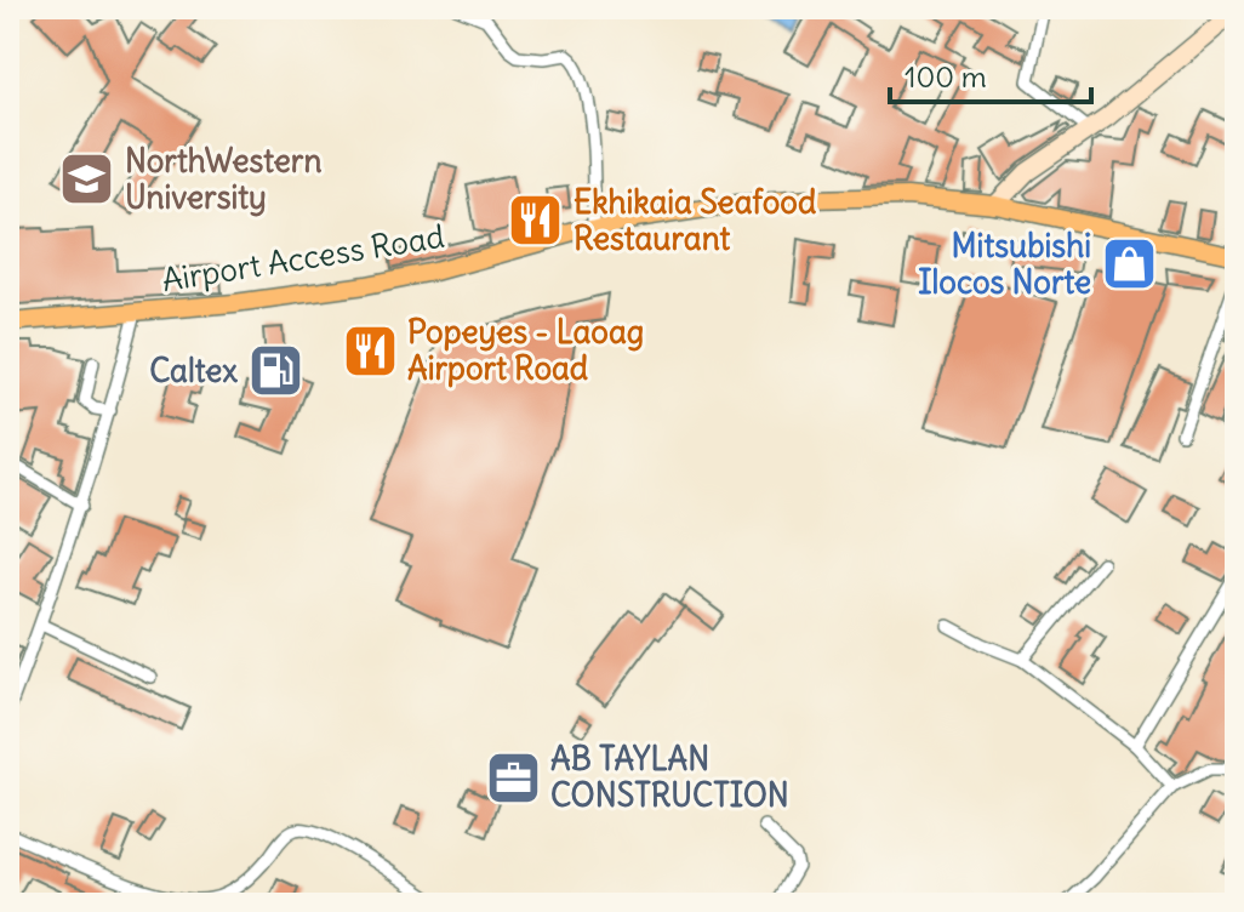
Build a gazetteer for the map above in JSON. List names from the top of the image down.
{
  "streets": {
    "main road": ["Airport Access Road"]
  },
  "places": {
    "school or university": ["NorthWestern University"],
    "restaurant": ["Ekhikaia Seafood Restaurant", "Popeyes - Laoag Airport Road"],
    "shop": ["Mitsubishi Ilocos Norte"],
    "fuel station": ["Caltex"],
    "office": ["AB TAYLAN CONSTRUCTION"]
  },
  "scale_bar": "100 m"
}
